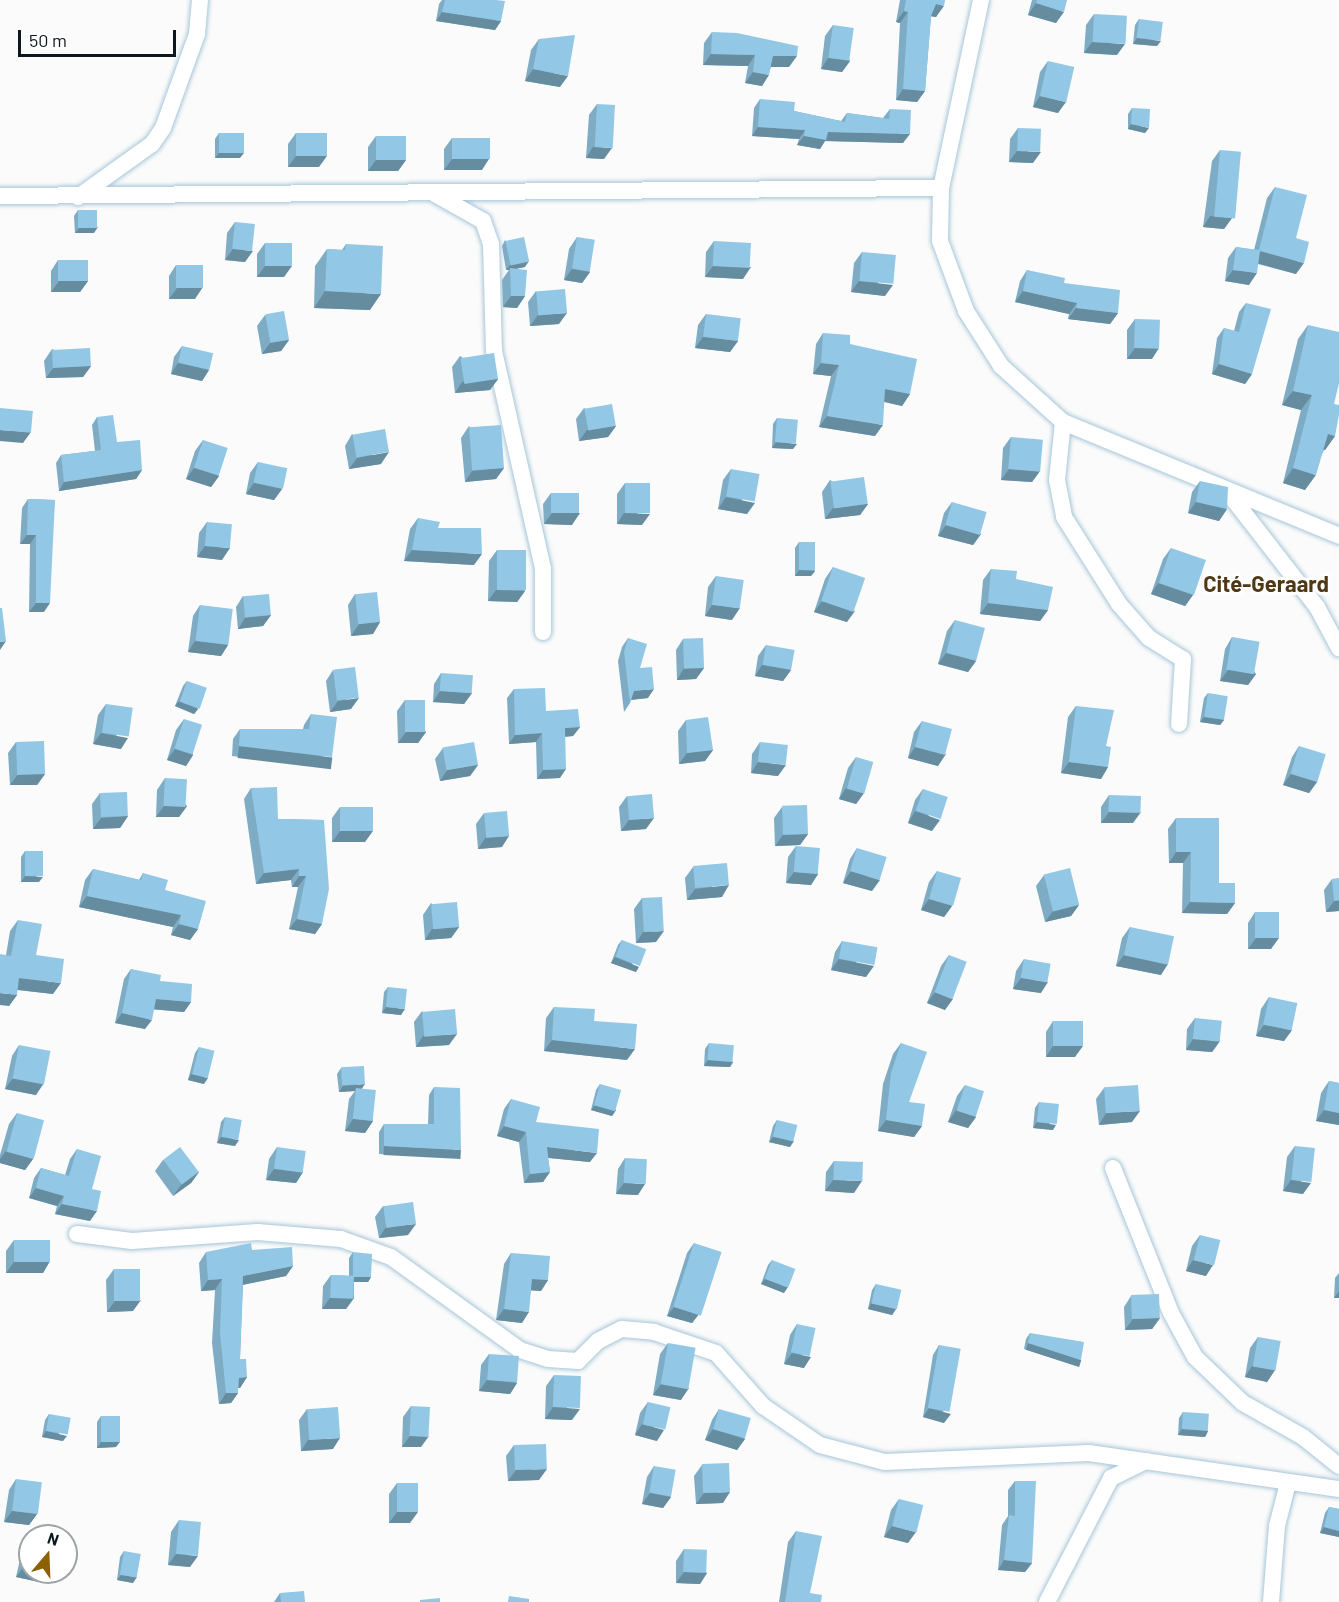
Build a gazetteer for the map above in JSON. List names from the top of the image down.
{
  "districts": ["Cité-Geraard"],
  "scale_bar": "50 m",
  "north": "top"
}
